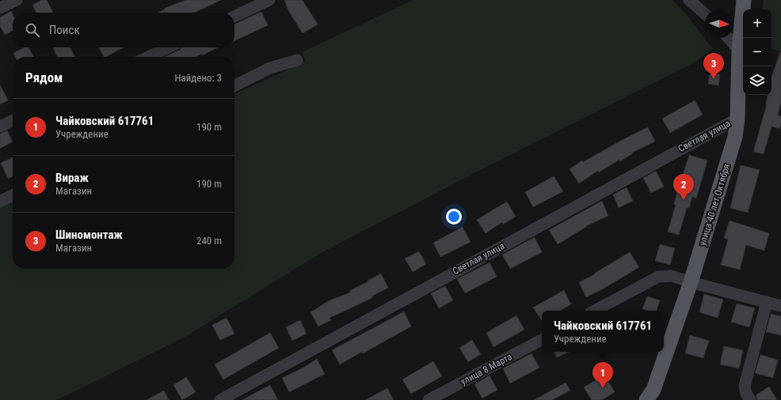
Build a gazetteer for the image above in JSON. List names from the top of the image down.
{
  "streets": {
    "main road": ["улица 40 лет Октября"],
    "street": ["Светлая улица", "улица 8 Марта"]
  },
  "crossings": [
    ["Светлая улица", "улица 40 лет Октября"]
  ],
  "north": "right",
  "page": {
    "map_buttons": ["+", "−"],
    "search": "Поиск",
    "pins": ["3", "2", "1"],
    "heading": ["Рядом", "Найдено: 3"],
    "list": [
      {
        "mark": "1",
        "name": "Чайковский 617761",
        "note": "Учреждение",
        "value": "190 m"
      },
      {
        "mark": "2",
        "name": "Вираж",
        "note": "Магазин",
        "value": "190 m"
      },
      {
        "mark": "3",
        "name": "Шиномонтаж",
        "note": "Магазин",
        "value": "240 m"
      }
    ],
    "popup": ["Чайковский 617761", "Учреждение"]
  }
}
